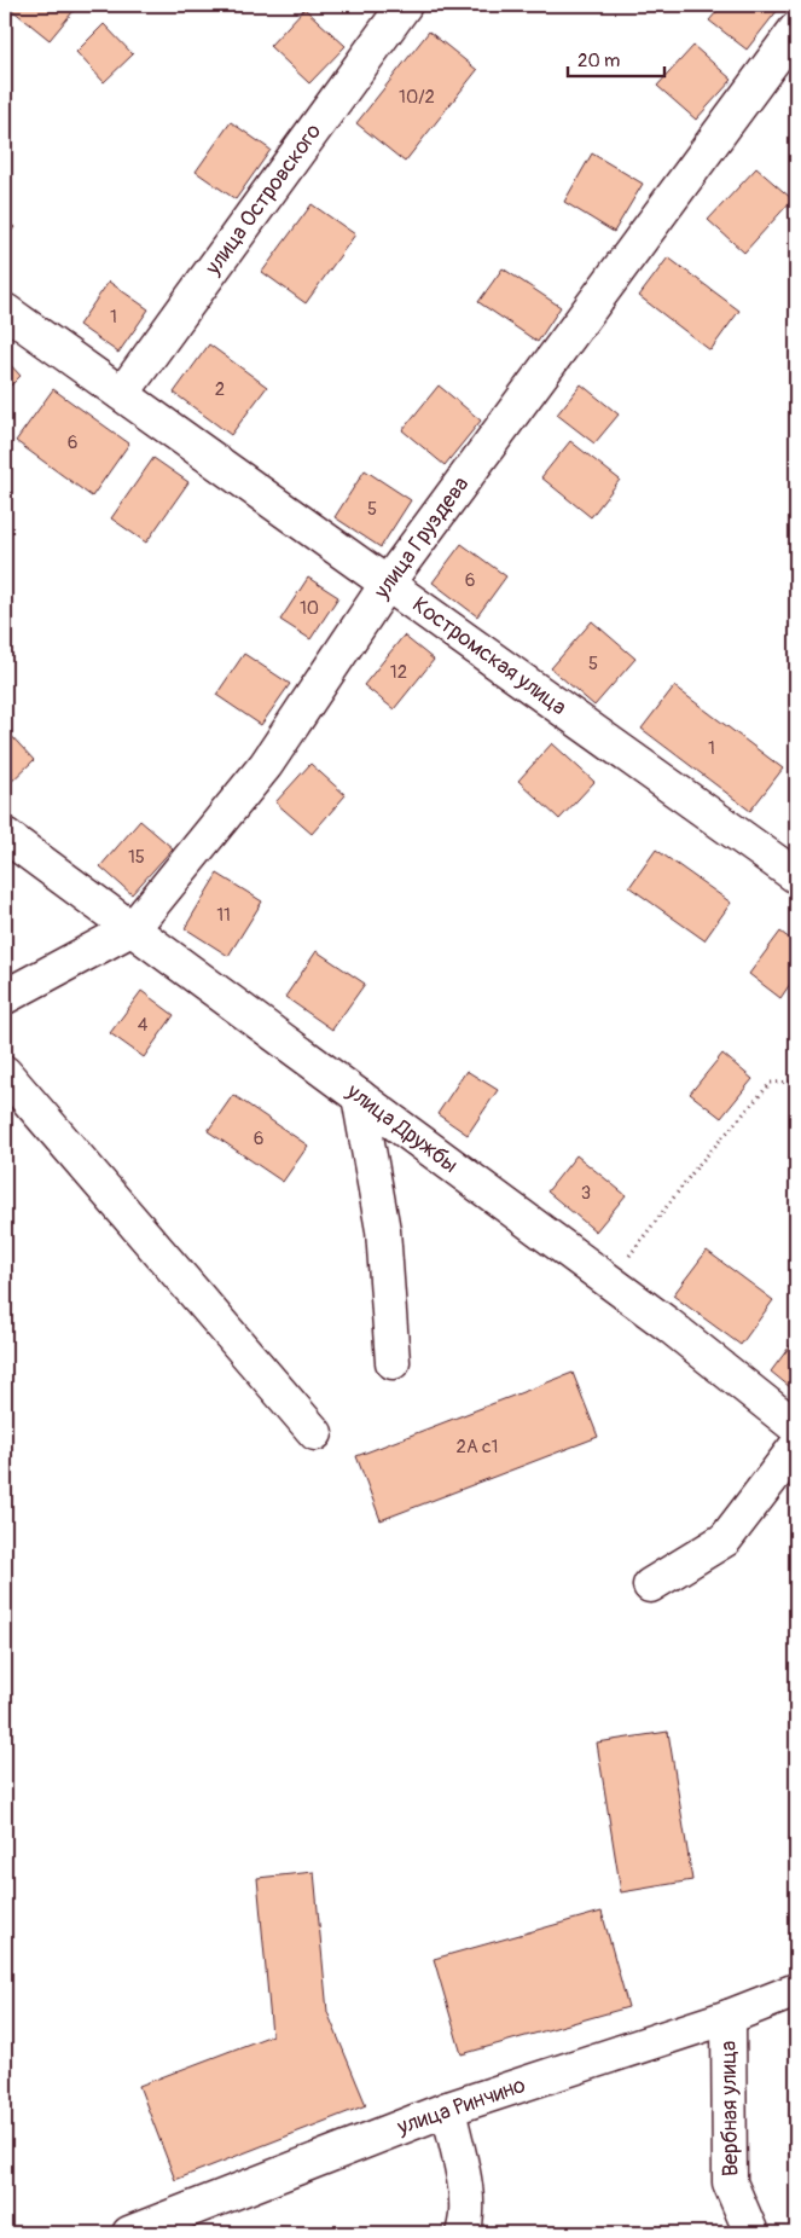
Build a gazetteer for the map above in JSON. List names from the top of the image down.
{
  "streets": {
    "street": [
      "улица Островского",
      "улица Груздева",
      "Костромская улица",
      "улица Дружбы",
      "улица Ринчино",
      "Вербная улица"
    ]
  },
  "crossings": [
    ["улица Островского", "Костромская улица"],
    ["улица Груздева", "Костромская улица"],
    ["улица Груздева", "улица Дружбы"],
    ["улица Ринчино", "Вербная улица"]
  ],
  "house_numbers": [
    "10/2",
    "1",
    "2",
    "6",
    "5",
    "6",
    "10",
    "5",
    "12",
    "1",
    "15",
    "11",
    "4",
    "6",
    "3",
    "2А с1"
  ],
  "scale_bar": "20 m"
}
